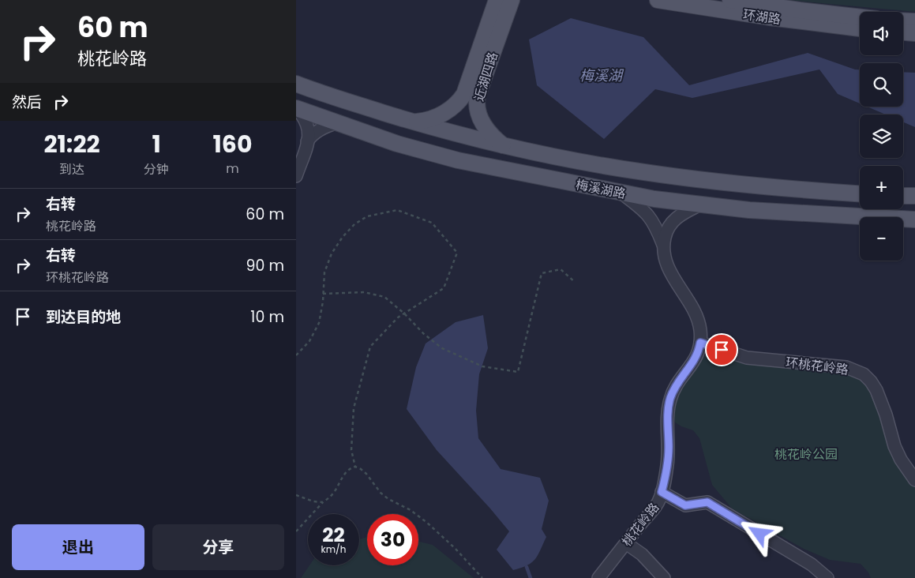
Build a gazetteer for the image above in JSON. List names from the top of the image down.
{
  "streets": {
    "main road": ["环湖路", "近湖四路", "梅溪湖路"],
    "street": ["环桃花岭路", "桃花岭路"]
  },
  "crossings": [
    ["近湖四路", "梅溪湖路"],
    ["梅溪湖路", "桃花岭路"],
    ["环桃花岭路", "桃花岭路"]
  ],
  "water": ["梅溪湖"],
  "parks": ["桃花岭公园"],
  "page": {
    "turn": ["60 m", "桃花岭路"],
    "map_buttons": ["+", "−"],
    "then": "然后",
    "eta": [
      "21:22",
      "到达",
      "1",
      "分钟",
      "160",
      "m"
    ],
    "list": [
      {
        "name": "右转",
        "note": "桃花岭路",
        "value": "60 m"
      },
      {
        "name": "右转",
        "note": "环桃花岭路",
        "value": "90 m"
      },
      {
        "name": "到达目的地",
        "value": "10 m"
      }
    ],
    "speed": "22 km/h",
    "limit": "30",
    "buttons": ["退出", "分享"]
  }
}
